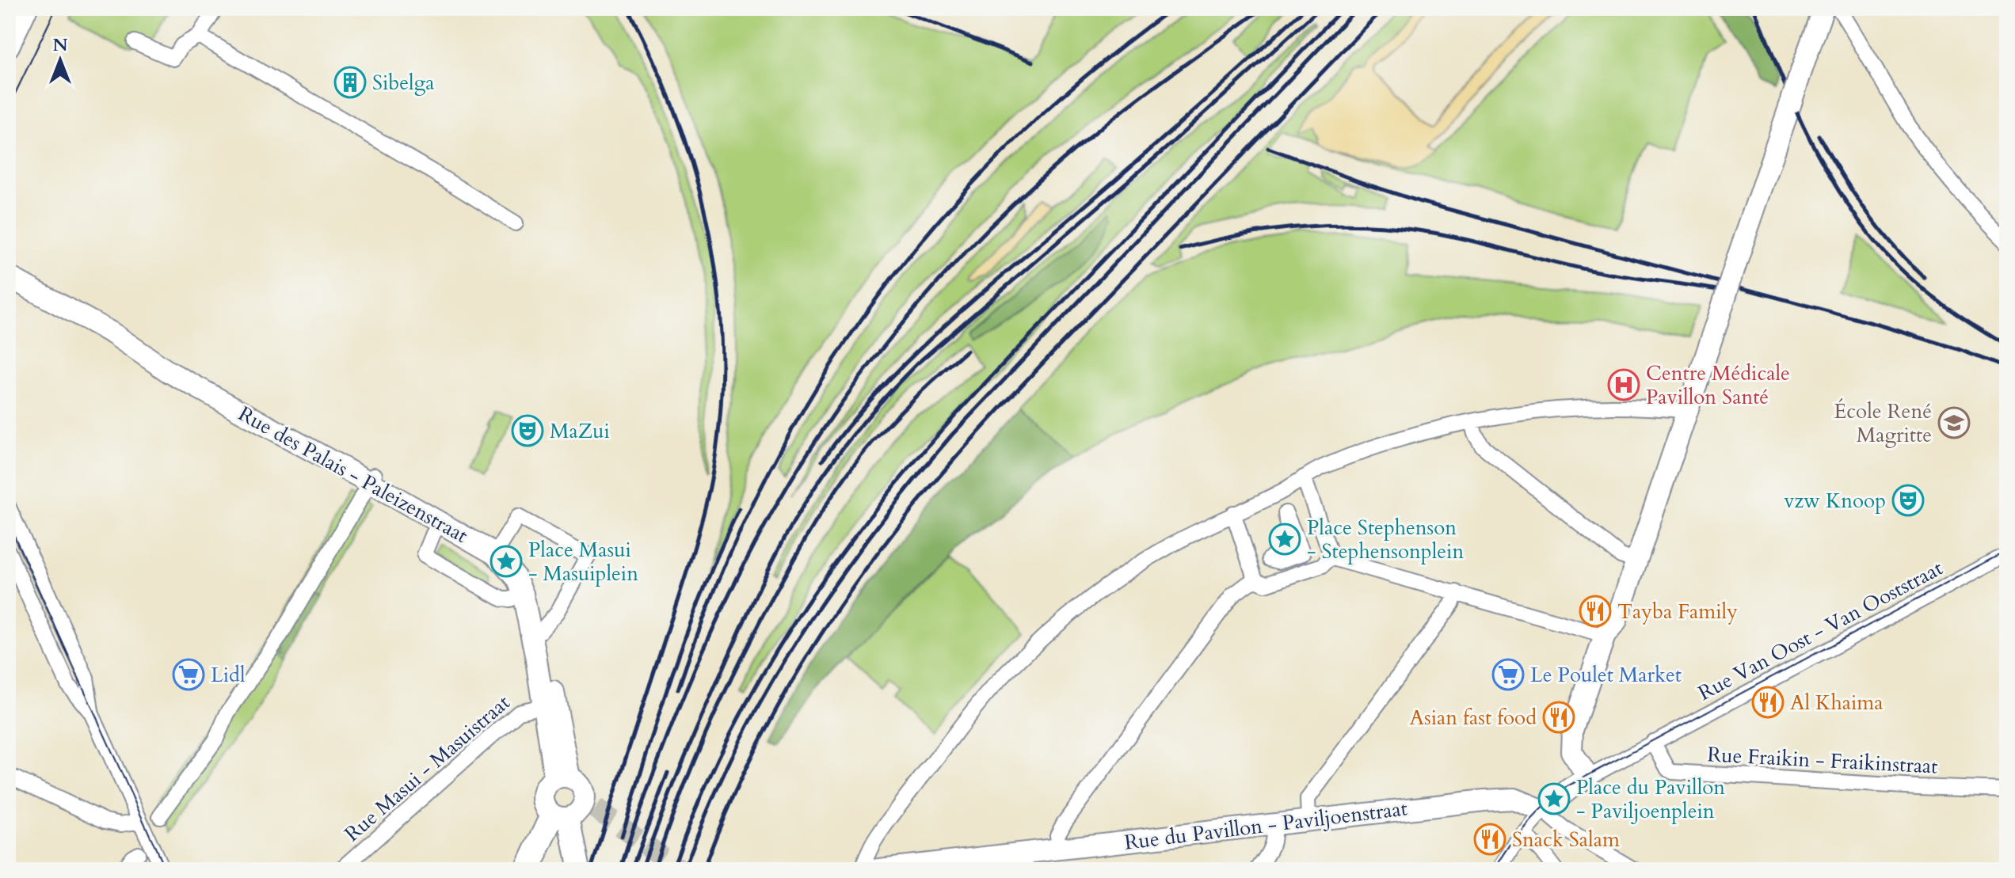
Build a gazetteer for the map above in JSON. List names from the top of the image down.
{
  "streets": {
    "street": [
      "Rue des Palais - Paleizenstraat",
      "Rue Van Oost - Van Ooststraat",
      "Rue Fraikin - Fraikinstraat",
      "Rue Masui - Masuistraat",
      "Rue du Pavillon - Paviljoenstraat"
    ]
  },
  "crossings": [
    ["Rue des Palais - Paleizenstraat", "Rue Masui - Masuistraat"],
    ["Rue Van Oost - Van Ooststraat", "Rue Fraikin - Fraikinstraat"]
  ],
  "places": {
    "building": ["Sibelga"],
    "hospital": ["Centre Médicale Pavillon Santé"],
    "school or university": ["École René Magritte"],
    "theatre": ["MaZui", "vzw Knoop"],
    "place": ["Place Stephenson - Stephensonplein", "Place Masui - Masuiplein", "Place du Pavillon - Paviljoenplein"],
    "restaurant": [
      "Tayba Family",
      "Al Khaima",
      "Asian fast food",
      "Snack Salam"
    ],
    "supermarket": ["Lidl", "Le Poulet Market"]
  },
  "north": "top"
}
